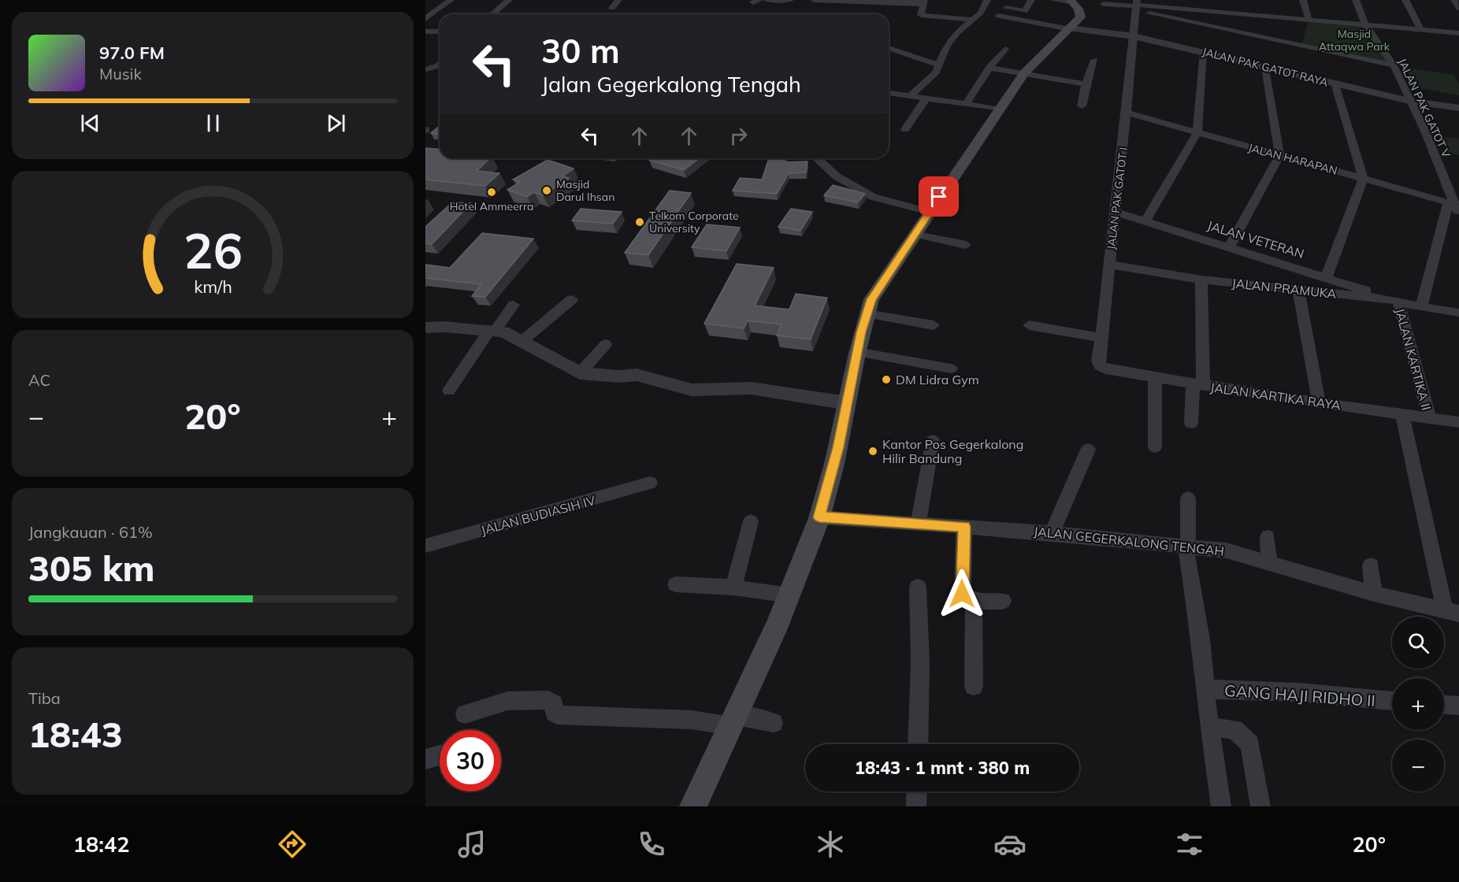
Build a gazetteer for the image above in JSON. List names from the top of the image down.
{
  "streets": {
    "street": [
      "JALAN PAK GATOT RAYA",
      "JALAN PAK GATOT V",
      "JALAN HARAPAN",
      "JALAN PAK GATOT I",
      "JALAN VETERAN",
      "JALAN PRAMUKA",
      "JALAN KARTIKA II",
      "JALAN KARTIKA RAYA",
      "JALAN BUDIASIH IV",
      "JALAN GEGERKALONG TENGAH",
      "GANG HAJI RIDHO II"
    ]
  },
  "crossings": [
    ["JALAN PAK GATOT RAYA", "JALAN PAK GATOT V"],
    ["JALAN PAK GATOT RAYA", "JALAN PAK GATOT I"],
    ["JALAN PAK GATOT V", "JALAN HARAPAN"],
    ["JALAN PAK GATOT V", "JALAN KARTIKA II"],
    ["JALAN HARAPAN", "JALAN PAK GATOT I"],
    ["JALAN HARAPAN", "JALAN KARTIKA II"],
    ["JALAN PAK GATOT I", "JALAN VETERAN"],
    ["JALAN PAK GATOT I", "JALAN PRAMUKA"],
    ["JALAN PAK GATOT I", "JALAN KARTIKA RAYA"],
    ["JALAN VETERAN", "JALAN PRAMUKA"],
    ["JALAN VETERAN", "JALAN KARTIKA II"],
    ["JALAN PRAMUKA", "JALAN KARTIKA II"],
    ["JALAN KARTIKA II", "JALAN KARTIKA RAYA"]
  ],
  "parks": ["Masjid Attaqwa Park"],
  "places": [
    "Masjid Darul Ihsan",
    "Hotel Ammeerra",
    "Telkom Corporate University",
    "DM Lidra Gym",
    "Kantor Pos Gegerkalong Hilir Bandung"
  ],
  "page": {
    "turn": ["30 m", "Jalan Gegerkalong Tengah"],
    "song": ["97.0 FM", "Musik"],
    "tile": [
      "AC",
      ["Jangkauan · 61%", "305 km"],
      ["Tiba", "18:43"]
    ],
    "heat": ["−", "20°", "+"],
    "map_buttons": ["+", "−"],
    "limit": "30",
    "trip": "18:43 · 1 mnt · 380 m",
    "tabs": ["18:42", "20°"],
    "gauge": ["26", "km/h"]
  }
}
